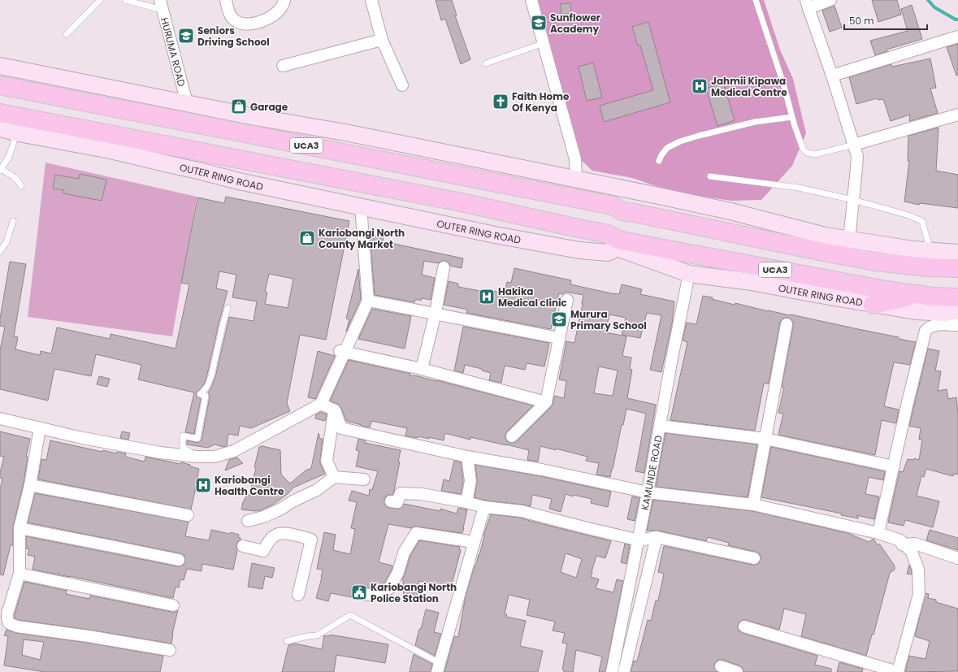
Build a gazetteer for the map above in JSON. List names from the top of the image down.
{
  "streets": {
    "main road": ["UCA3", "OUTER RING ROAD"],
    "street": ["HURUMA ROAD", "KAMUNDE ROAD"]
  },
  "crossings": [
    ["HURUMA ROAD", "UCA3"],
    ["OUTER RING ROAD", "KAMUNDE ROAD"]
  ],
  "places": {
    "school or university": ["Sunflower Academy", "Seniors Driving School", "Murura Primary School"],
    "hospital": ["Jahmii Kipawa Medical Centre", "Hakika Medical clinic", "Kariobangi Health Centre"],
    "church": ["Faith Home Of Kenya"],
    "shop": ["Garage", "Kariobangi North County Market"],
    "public building": ["Kariobangi North Police Station"]
  },
  "scale_bar": "50 m"
}
